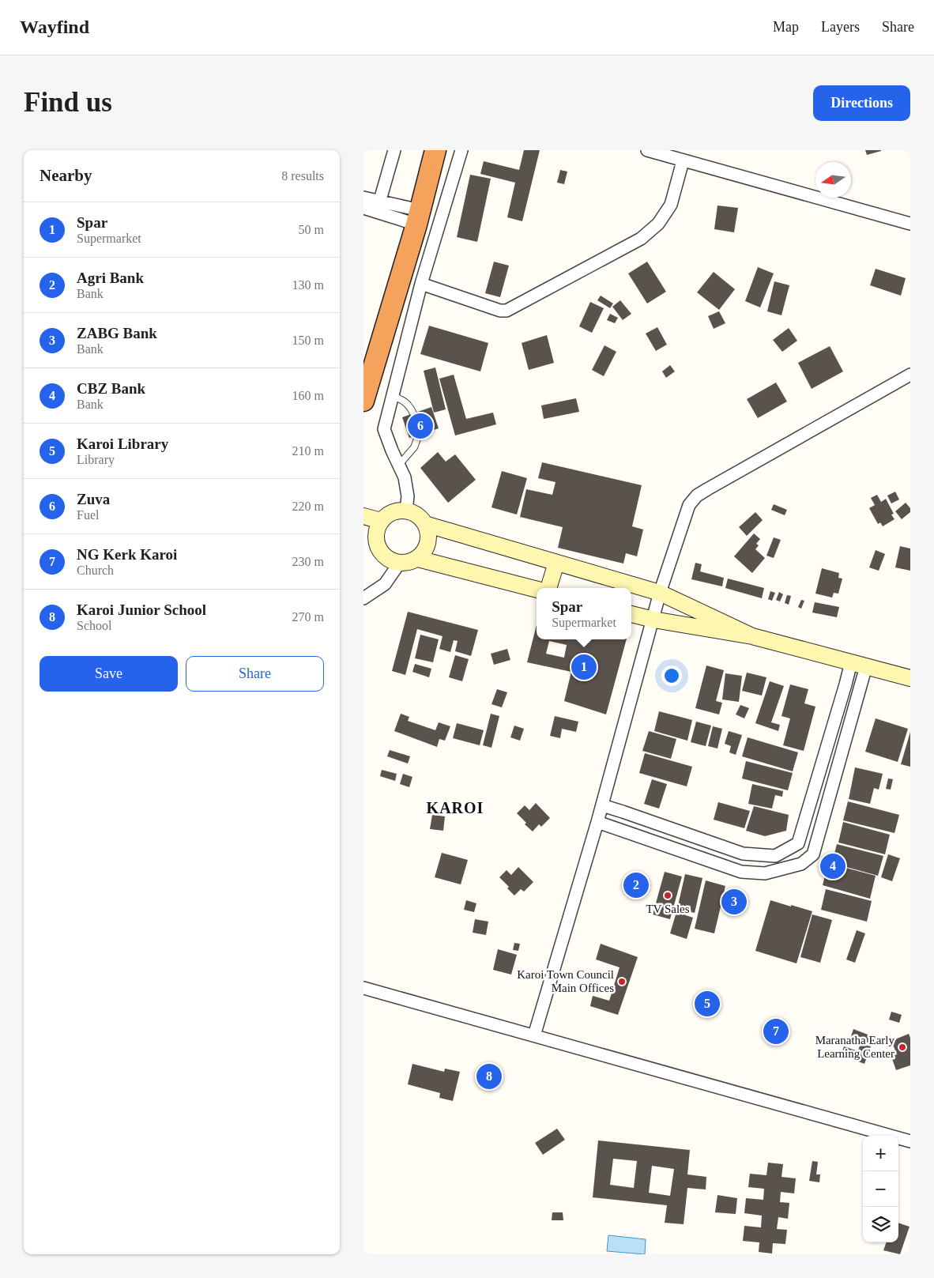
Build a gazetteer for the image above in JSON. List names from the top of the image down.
{
  "districts": ["KAROI"],
  "places": ["TV Sales", "Karoi Town Council Main Offices", "Maranatha Early Learning Center"],
  "north": "left",
  "page": {
    "header": "Wayfind",
    "nav": ["Map", "Layers", "Share"],
    "buttons": [
      "Directions",
      ["Save", "Share"]
    ],
    "title": "Find us",
    "heading": ["Nearby", "8 results"],
    "list": [
      {
        "mark": "1",
        "name": "Spar",
        "note": "Supermarket",
        "value": "50 m"
      },
      {
        "mark": "2",
        "name": "Agri Bank",
        "note": "Bank",
        "value": "130 m"
      },
      {
        "mark": "3",
        "name": "ZABG Bank",
        "note": "Bank",
        "value": "150 m"
      },
      {
        "mark": "4",
        "name": "CBZ Bank",
        "note": "Bank",
        "value": "160 m"
      },
      {
        "mark": "5",
        "name": "Karoi Library",
        "note": "Library",
        "value": "210 m"
      },
      {
        "mark": "6",
        "name": "Zuva",
        "note": "Fuel",
        "value": "220 m"
      },
      {
        "mark": "7",
        "name": "NG Kerk Karoi",
        "note": "Church",
        "value": "230 m"
      },
      {
        "mark": "8",
        "name": "Karoi Junior School",
        "note": "School",
        "value": "270 m"
      }
    ],
    "pins": [
      "6",
      "1",
      "4",
      "2",
      "3",
      "5",
      "7",
      "8"
    ],
    "popup": ["Spar", "Supermarket"],
    "map_buttons": ["+", "−"]
  }
}
